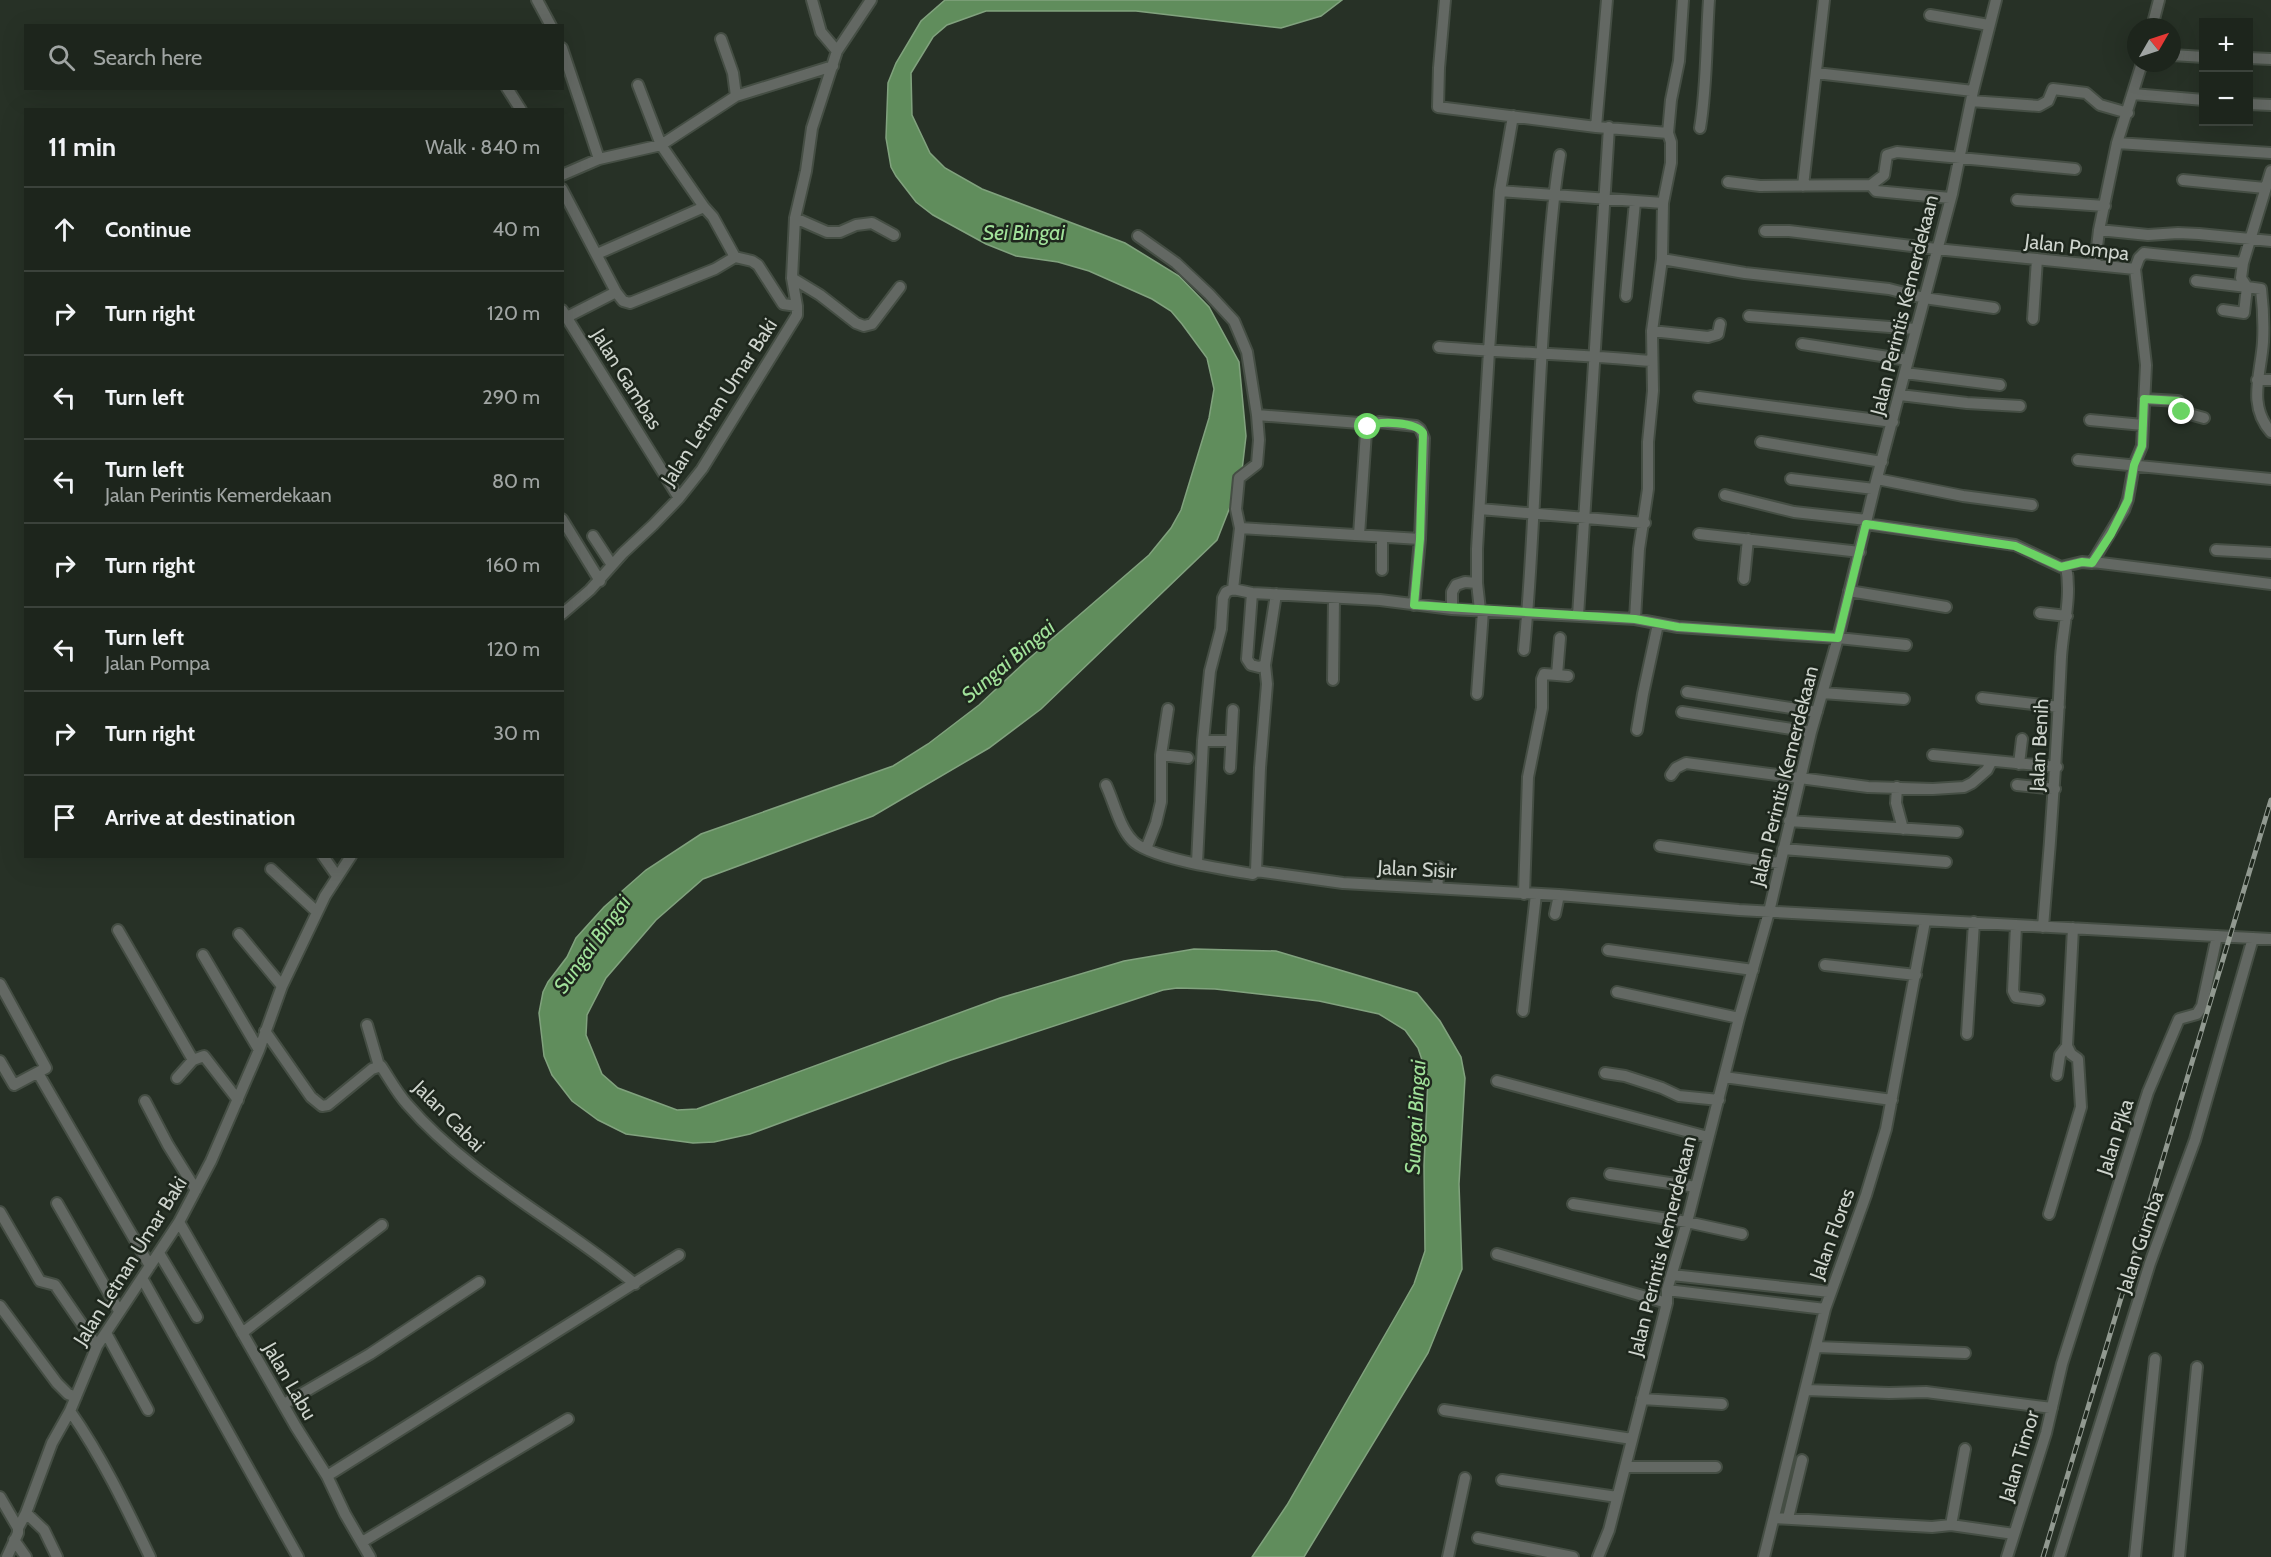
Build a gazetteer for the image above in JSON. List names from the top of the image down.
{
  "streets": {
    "street": [
      "Jalan Pompa",
      "Jalan Perintis Kemerdekaan",
      "Jalan Gambas",
      "Jalan Letnan Umar Baki",
      "Jalan Benih",
      "Jalan Sisir",
      "Jalan Cabai",
      "Jalan Pjka",
      "Jalan Flores",
      "Jalan Gumba",
      "Jalan Labu",
      "Jalan Timor"
    ]
  },
  "crossings": [
    ["Jalan Pompa", "Jalan Perintis Kemerdekaan"],
    ["Jalan Perintis Kemerdekaan", "Jalan Sisir"],
    ["Jalan Gambas", "Jalan Letnan Umar Baki"],
    ["Jalan Letnan Umar Baki", "Jalan Labu"],
    ["Jalan Benih", "Jalan Sisir"],
    ["Jalan Sisir", "Jalan Pjka"],
    ["Jalan Sisir", "Jalan Flores"],
    ["Jalan Sisir", "Jalan Gumba"],
    ["Jalan Pjka", "Jalan Timor"]
  ],
  "water": ["Sei Bingai", "Sungai Bingai"],
  "north": "top right",
  "page": {
    "map_buttons": ["+", "−"],
    "search": "Search here",
    "heading": ["11 min", "Walk · 840 m"],
    "list": [
      ["Continue", "40 m"],
      ["Turn right", "120 m"],
      ["Turn left", "290 m"],
      ["Turn left", "Jalan Perintis Kemerdekaan", "80 m"],
      ["Turn right", "160 m"],
      ["Turn left", "Jalan Pompa", "120 m"],
      ["Turn right", "30 m"],
      "Arrive at destination"
    ]
  }
}
